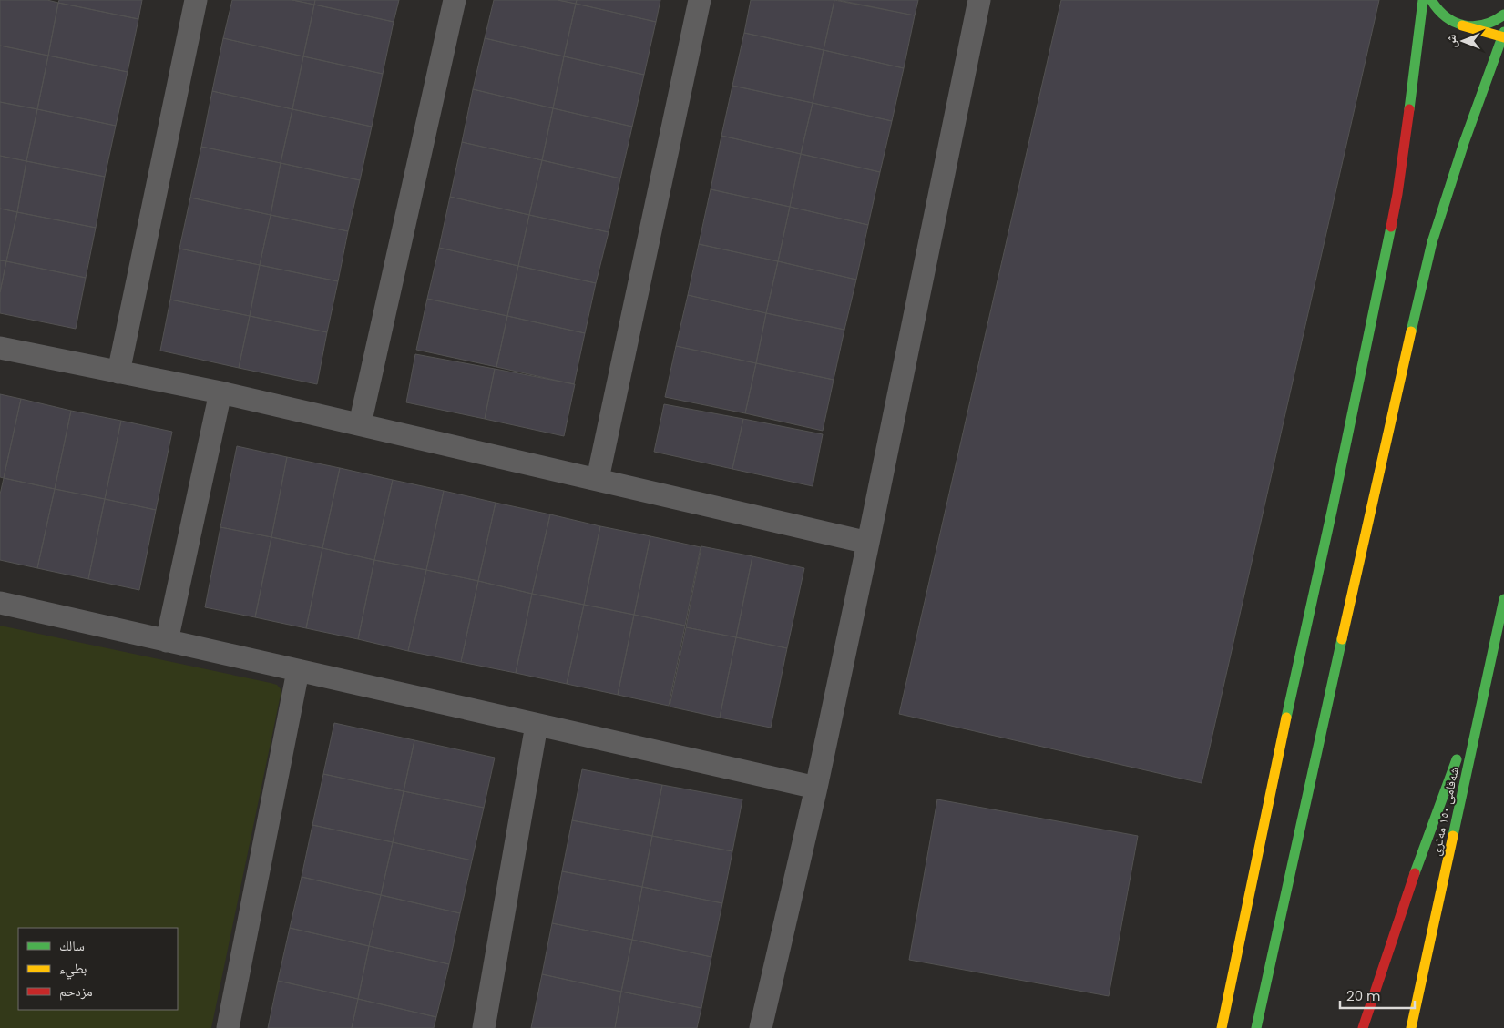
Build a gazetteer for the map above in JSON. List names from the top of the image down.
{
  "streets": {
    "main road": ["شەقامی ١٥٠ مەتری"]
  },
  "legend": ["سالك", "بطيء", "مزدحم"],
  "scale_bar": "20 m",
  "north": "left"
}
